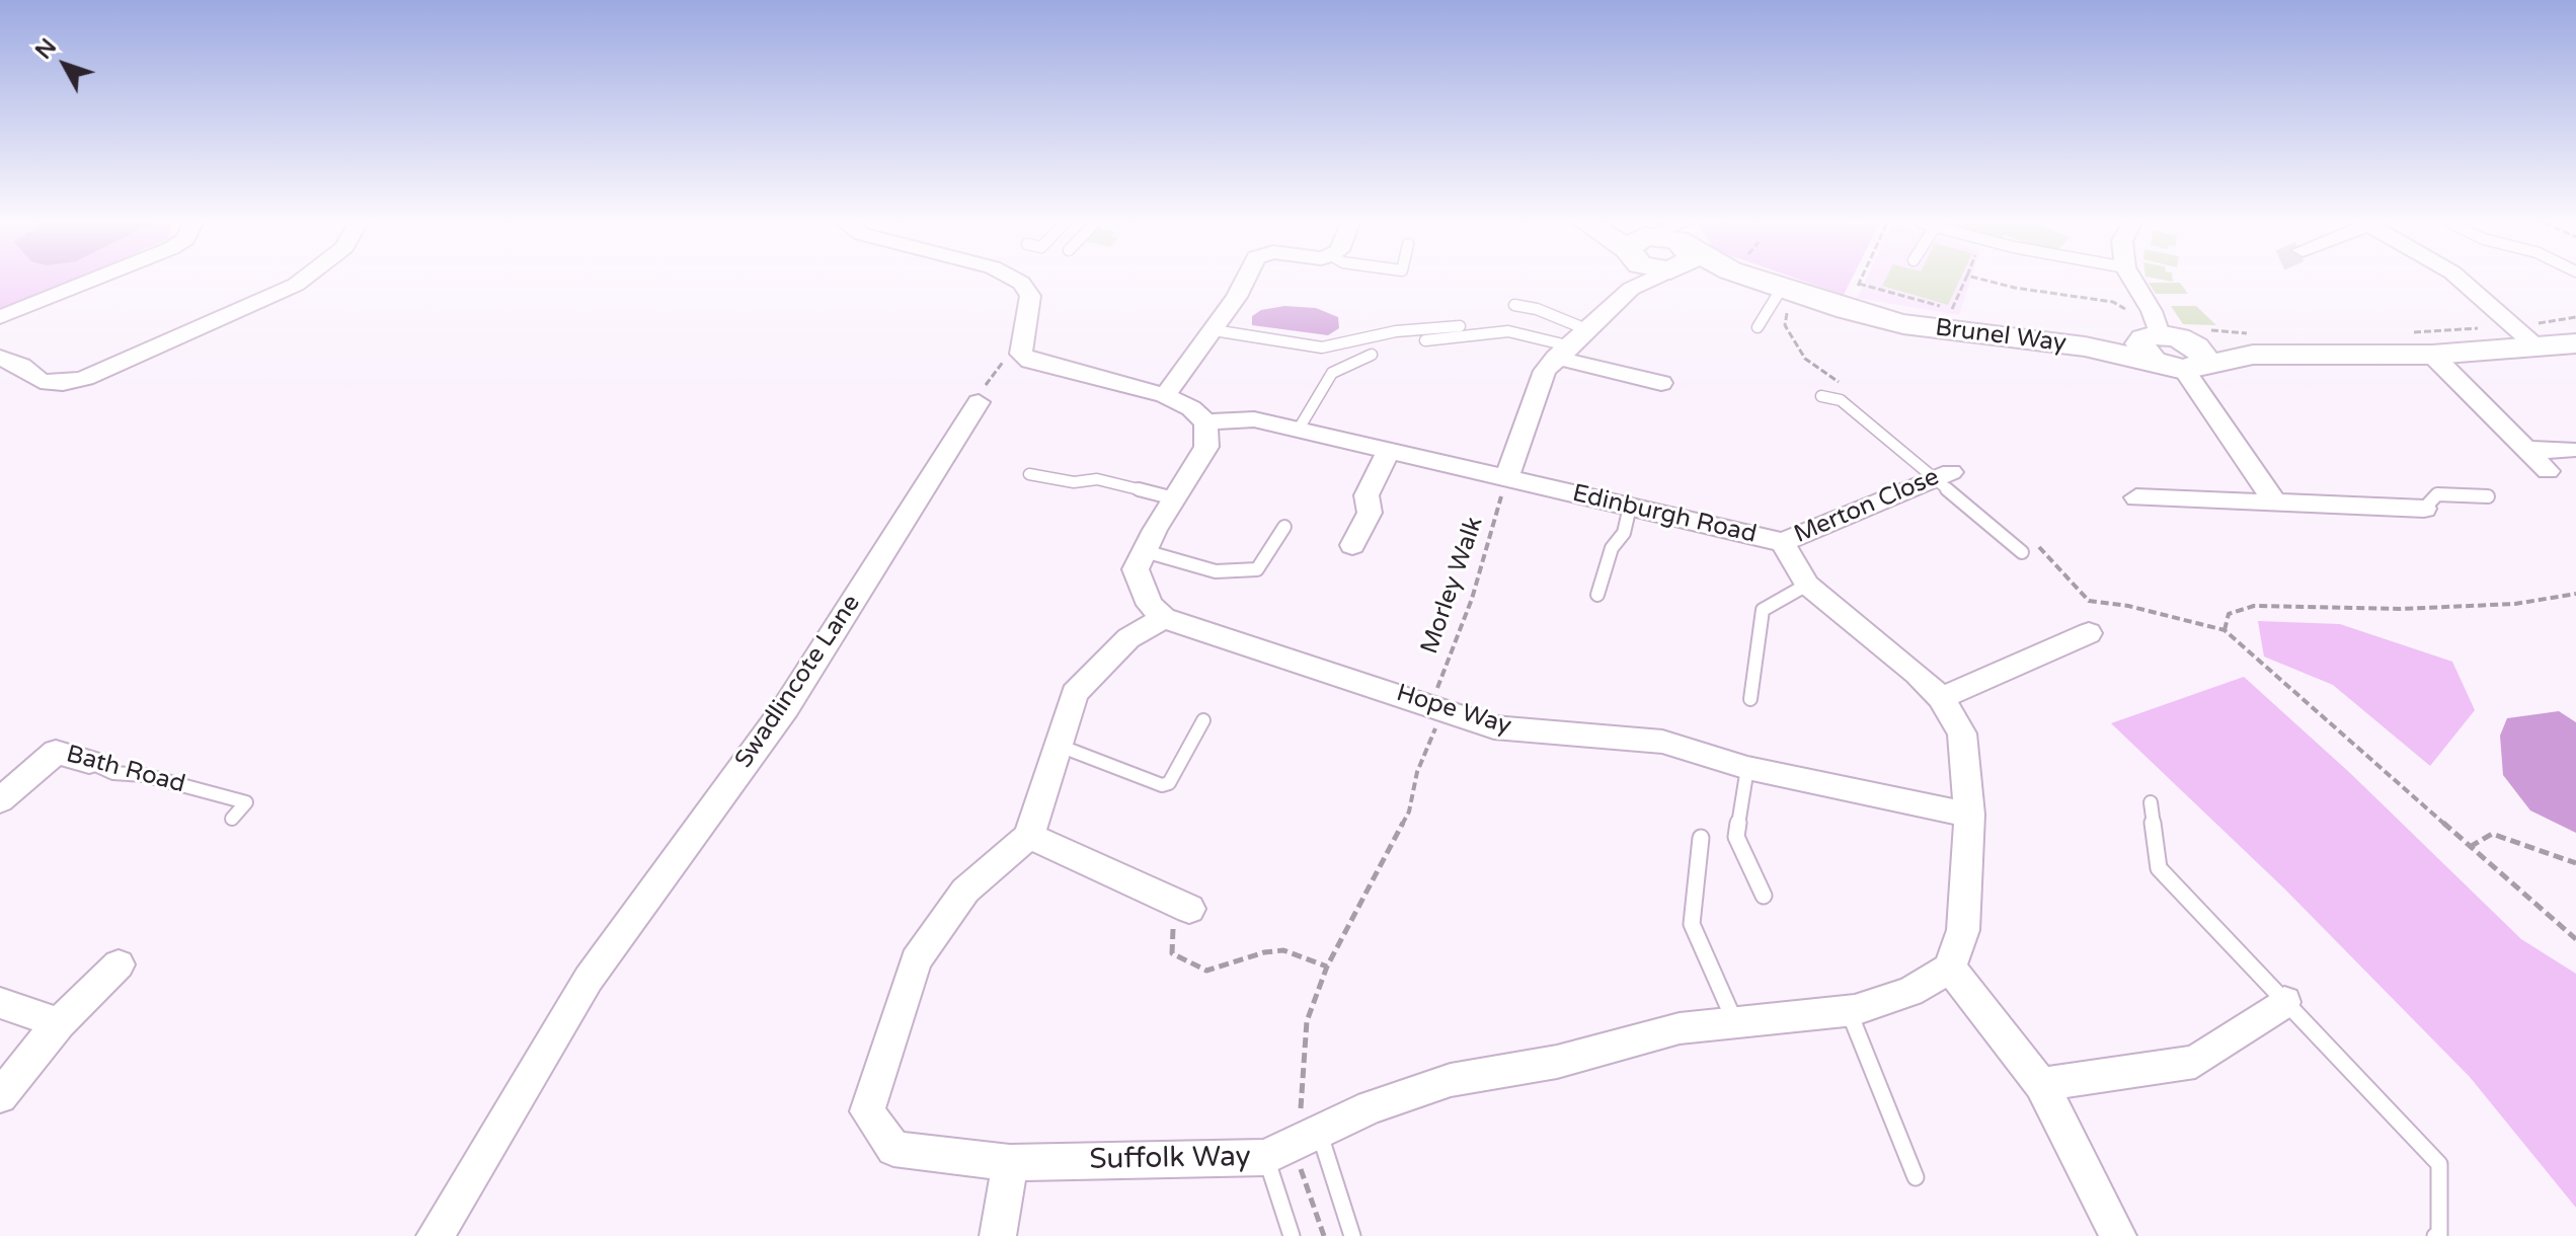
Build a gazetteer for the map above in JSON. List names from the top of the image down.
{
  "streets": {
    "street": [
      "Brunel Way",
      "Merton Close",
      "Edinburgh Road",
      "Swadlincote Lane",
      "Hope Way",
      "Bath Road",
      "Suffolk Way"
    ],
    "path": ["Morley Walk"]
  },
  "crossings": [
    ["Merton Close", "Edinburgh Road"],
    ["Edinburgh Road", "Morley Walk"],
    ["Edinburgh Road", "Hope Way"],
    ["Morley Walk", "Hope Way"],
    ["Morley Walk", "Suffolk Way"]
  ],
  "north": "top left"
}
